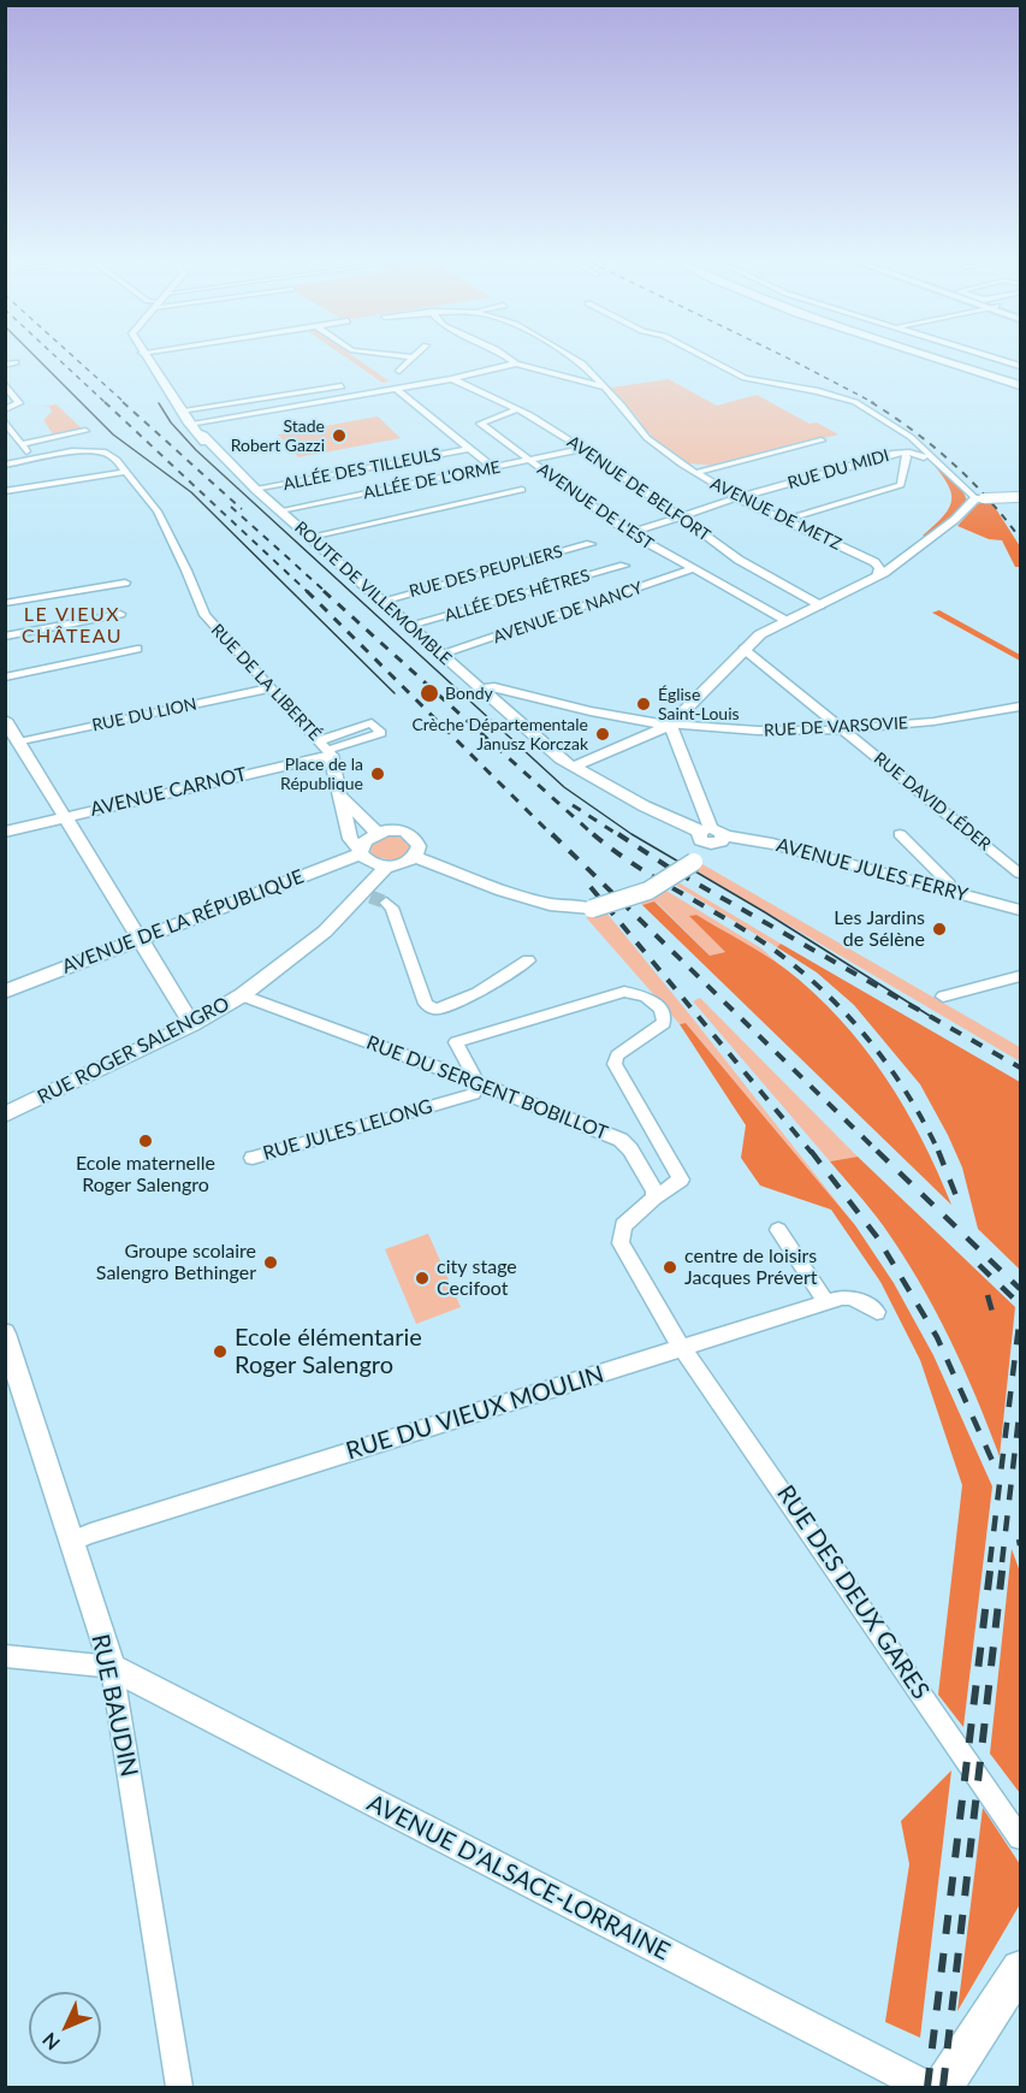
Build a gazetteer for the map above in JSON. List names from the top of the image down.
{
  "streets": {
    "street": [
      "ALLÉE DES TILLEULS",
      "RUE DU MIDI",
      "ALLÉE DE L'ORME",
      "AVENUE DE BELFORT",
      "AVENUE DE L'EST",
      "AVENUE DE METZ",
      "RUE DES PEUPLIERS",
      "ROUTE DE VILLEMOMBLE",
      "ALLÉE DES HÊTRES",
      "AVENUE DE NANCY",
      "RUE DE LA LIBERTÉ",
      "RUE DU LION",
      "RUE DE VARSOVIE",
      "AVENUE CARNOT",
      "RUE DAVID LÉDER",
      "AVENUE JULES FERRY",
      "AVENUE DE LA RÉPUBLIQUE",
      "RUE ROGER SALENGRO",
      "RUE DU SERGENT BOBILLOT",
      "RUE JULES LELONG",
      "RUE DU VIEUX MOULIN",
      "RUE DES DEUX GARES",
      "RUE BAUDIN",
      "AVENUE D'ALSACE-LORRAINE"
    ]
  },
  "crossings": [
    ["ALLÉE DES TILLEULS", "ROUTE DE VILLEMOMBLE"],
    ["RUE DU MIDI", "AVENUE DE BELFORT"],
    ["RUE DU MIDI", "AVENUE DE L'EST"],
    ["RUE DU MIDI", "AVENUE DE METZ"],
    ["ALLÉE DE L'ORME", "AVENUE DE BELFORT"],
    ["ALLÉE DE L'ORME", "AVENUE DE L'EST"],
    ["ALLÉE DE L'ORME", "ROUTE DE VILLEMOMBLE"],
    ["AVENUE DE BELFORT", "AVENUE DE L'EST"],
    ["AVENUE DE L'EST", "AVENUE DE NANCY"],
    ["RUE DES PEUPLIERS", "ROUTE DE VILLEMOMBLE"],
    ["ROUTE DE VILLEMOMBLE", "ALLÉE DES HÊTRES"],
    ["ROUTE DE VILLEMOMBLE", "AVENUE DE NANCY"],
    ["ROUTE DE VILLEMOMBLE", "RUE DE VARSOVIE"],
    ["ROUTE DE VILLEMOMBLE", "AVENUE JULES FERRY"],
    ["RUE DE LA LIBERTÉ", "RUE DU LION"],
    ["RUE DE LA LIBERTÉ", "AVENUE CARNOT"],
    ["RUE DE LA LIBERTÉ", "AVENUE DE LA RÉPUBLIQUE"],
    ["RUE DE LA LIBERTÉ", "RUE ROGER SALENGRO"],
    ["RUE DE VARSOVIE", "RUE DAVID LÉDER"],
    ["AVENUE DE LA RÉPUBLIQUE", "RUE ROGER SALENGRO"],
    ["RUE ROGER SALENGRO", "RUE DU SERGENT BOBILLOT"],
    ["RUE DU SERGENT BOBILLOT", "RUE JULES LELONG"],
    ["RUE DU VIEUX MOULIN", "RUE DES DEUX GARES"],
    ["RUE DU VIEUX MOULIN", "RUE BAUDIN"],
    ["RUE BAUDIN", "AVENUE D'ALSACE-LORRAINE"]
  ],
  "districts": ["LE VIEUX CHÂTEAU"],
  "places": [
    "Stade Robert Gazzi",
    "Bondy",
    "Église Saint-Louis",
    "Crèche Départementale Janusz Korczak",
    "Place de la République",
    "Les Jardins de Sélène",
    "Ecole maternelle Roger Salengro",
    "Groupe scolaire Salengro Bethinger",
    "centre de loisirs Jacques Prévert",
    "city stage Cecifoot",
    "Ecole élémentarie Roger Salengro"
  ],
  "north": "bottom left"
}
